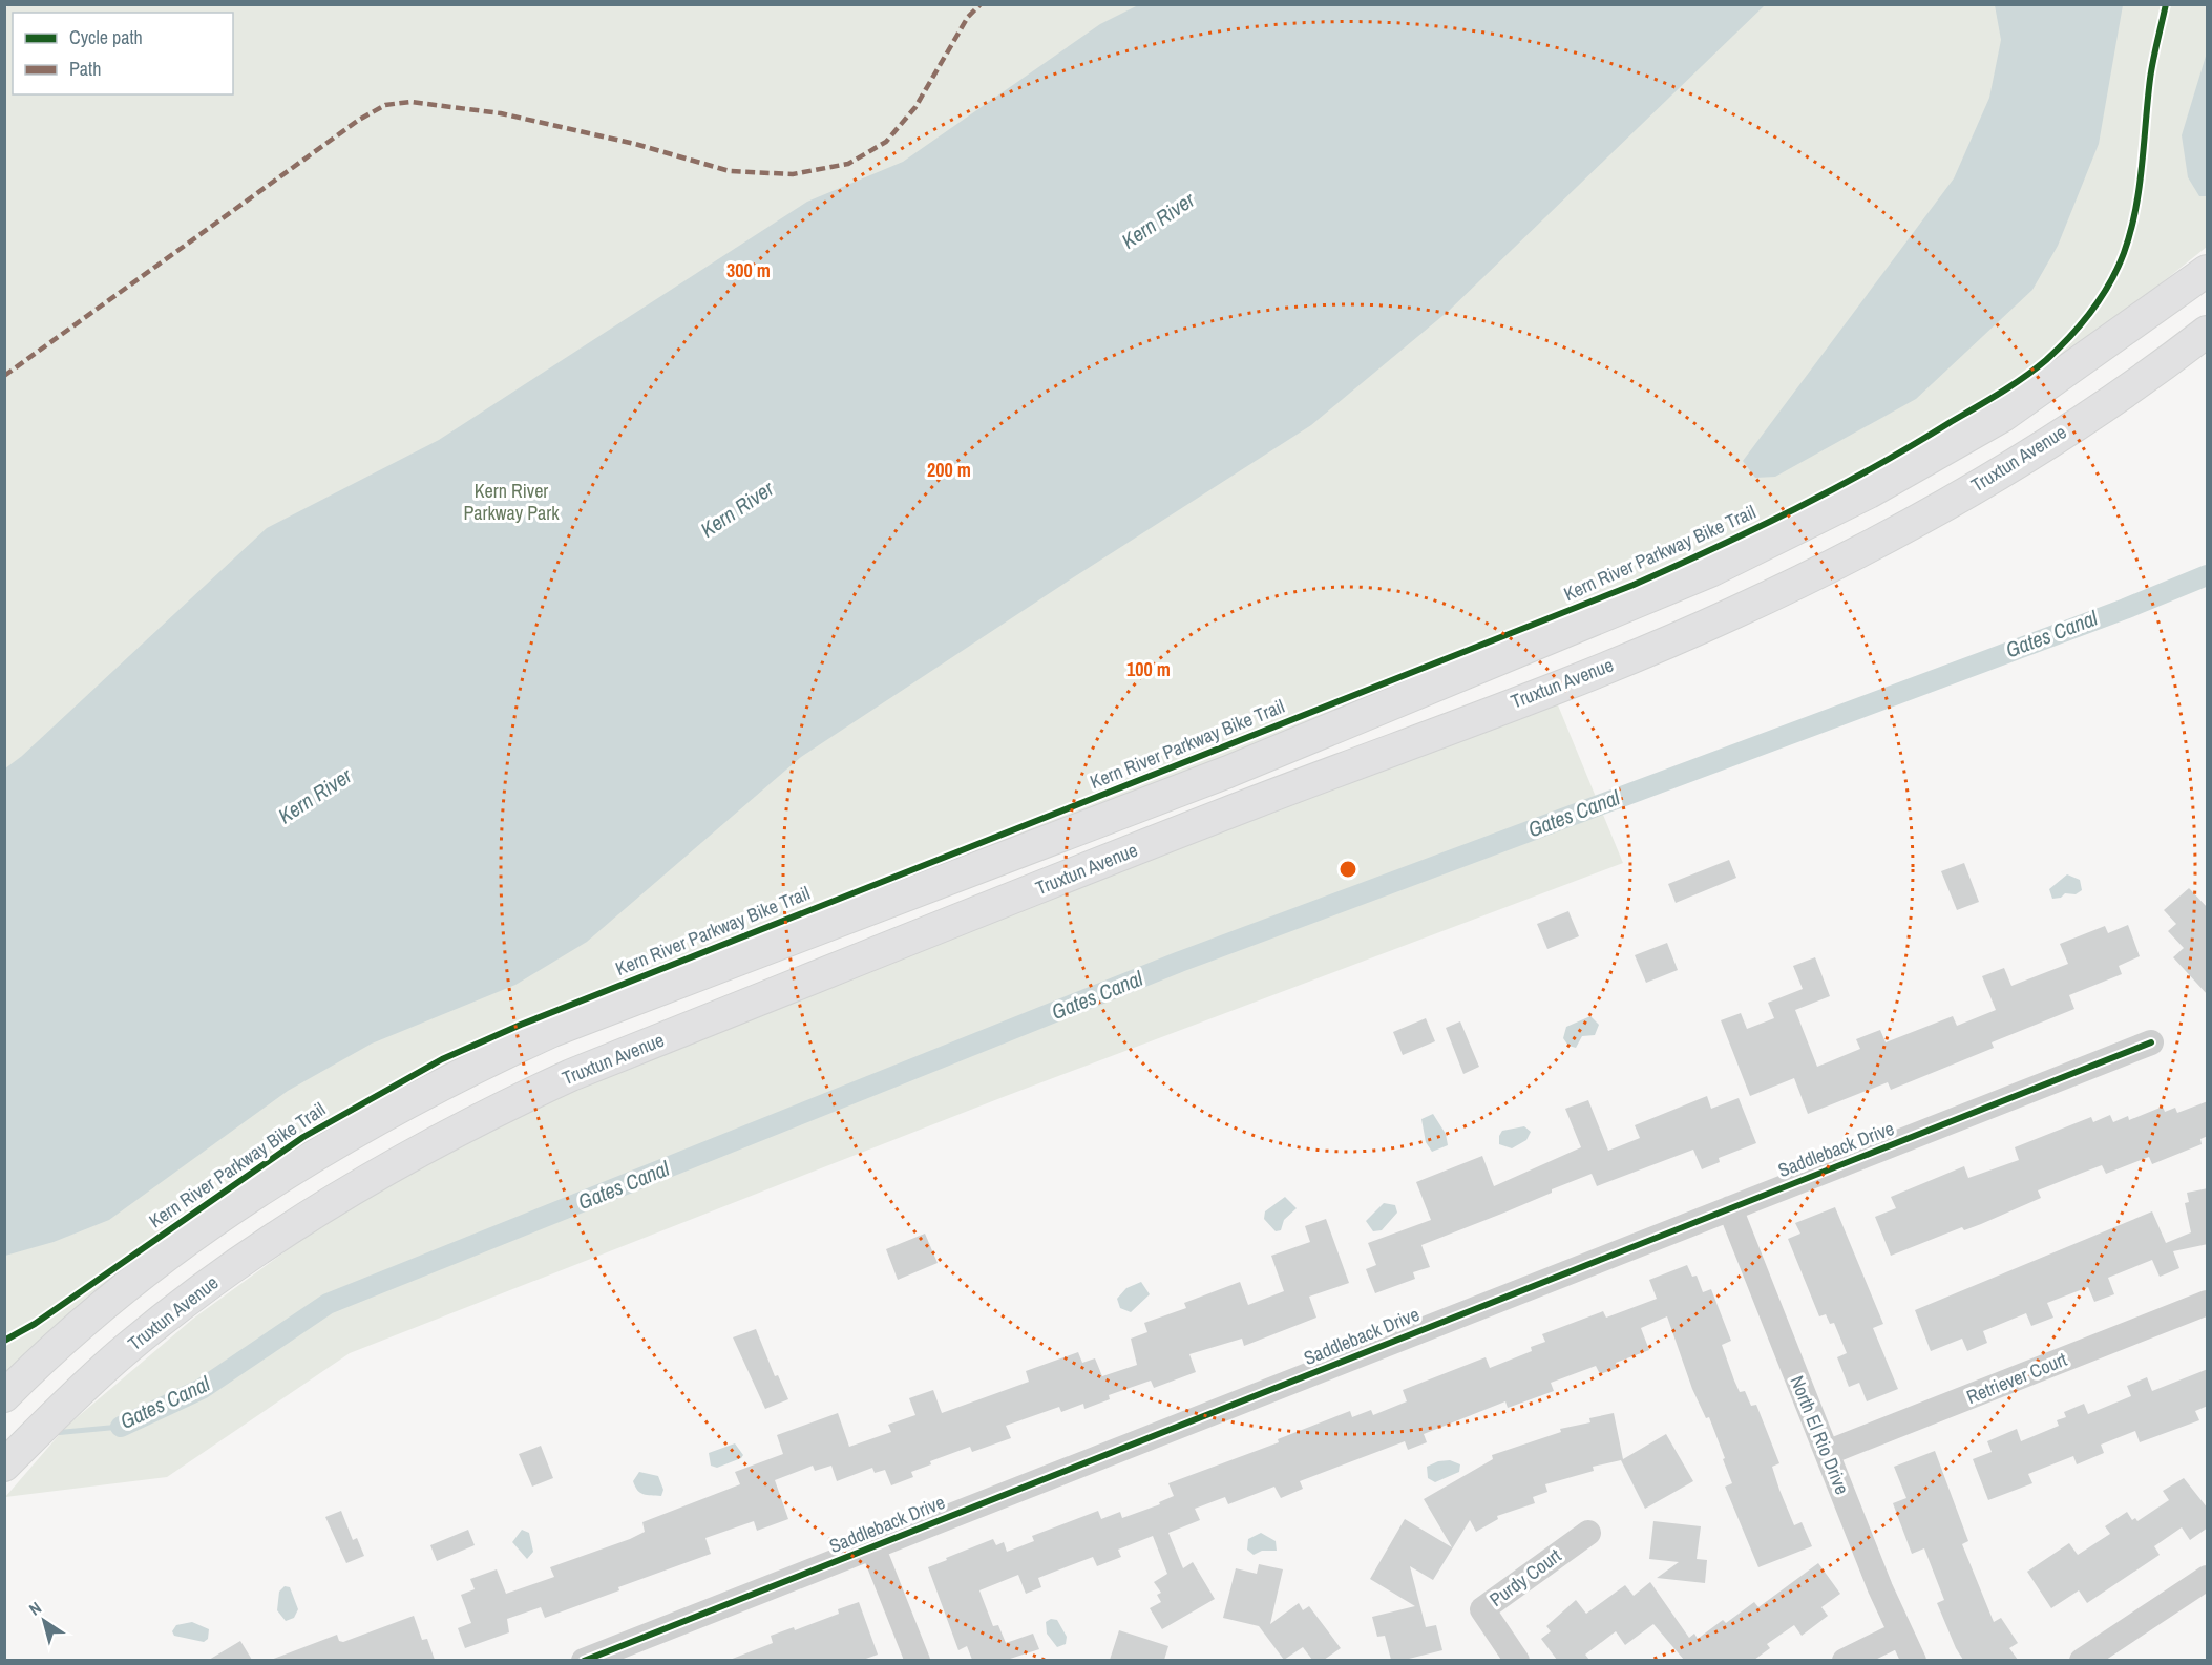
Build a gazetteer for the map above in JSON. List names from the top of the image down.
{
  "streets": {
    "main road": ["Truxtun Avenue"],
    "street": [
      "Saddleback Drive",
      "Retriever Court",
      "North El Rio Drive",
      "Purdy Court"
    ],
    "cycle path": ["Kern River Parkway Bike Trail"]
  },
  "crossings": [
    ["Saddleback Drive", "North El Rio Drive"],
    ["Retriever Court", "North El Rio Drive"]
  ],
  "water": ["Kern River", "Gates Canal"],
  "parks": ["Kern River Parkway Park"],
  "legend": ["Cycle path", "Path"],
  "north": "top left",
  "rings": ["300 m", "200 m", "100 m"]
}
